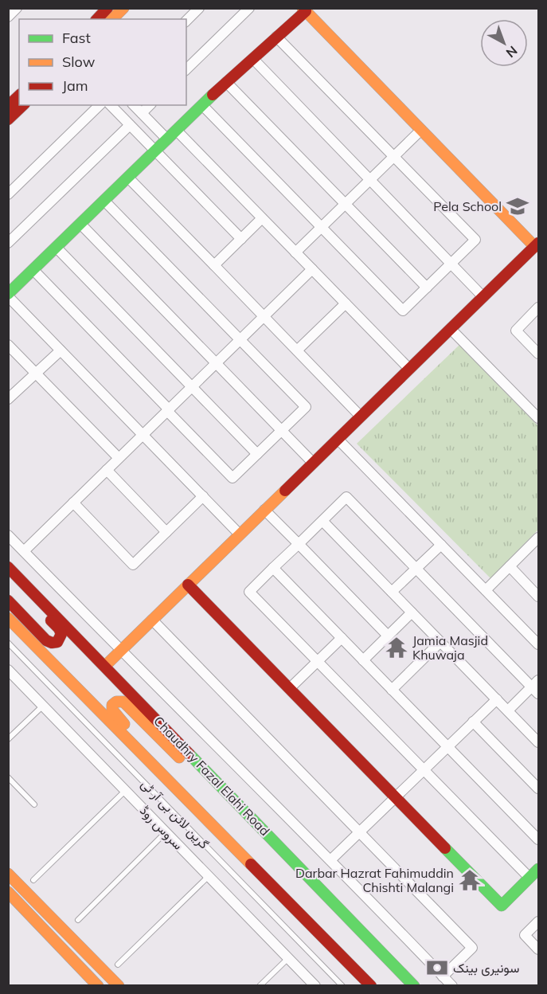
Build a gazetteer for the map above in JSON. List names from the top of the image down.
{
  "streets": {
    "street": ["Chaudhry Fazal Elahi Road", "سروس روڈ"],
    "lane": ["گرین لائن بی آر ٹی"]
  },
  "places": {
    "school or university": ["Pela School"],
    "temple": ["Jamia Masjid Khuwaja", "Darbar Hazrat Fahimuddin Chishti Malangi"],
    "bank": ["سونیری بینک"]
  },
  "legend": ["Fast", "Slow", "Jam"],
  "north": "bottom right"
}
